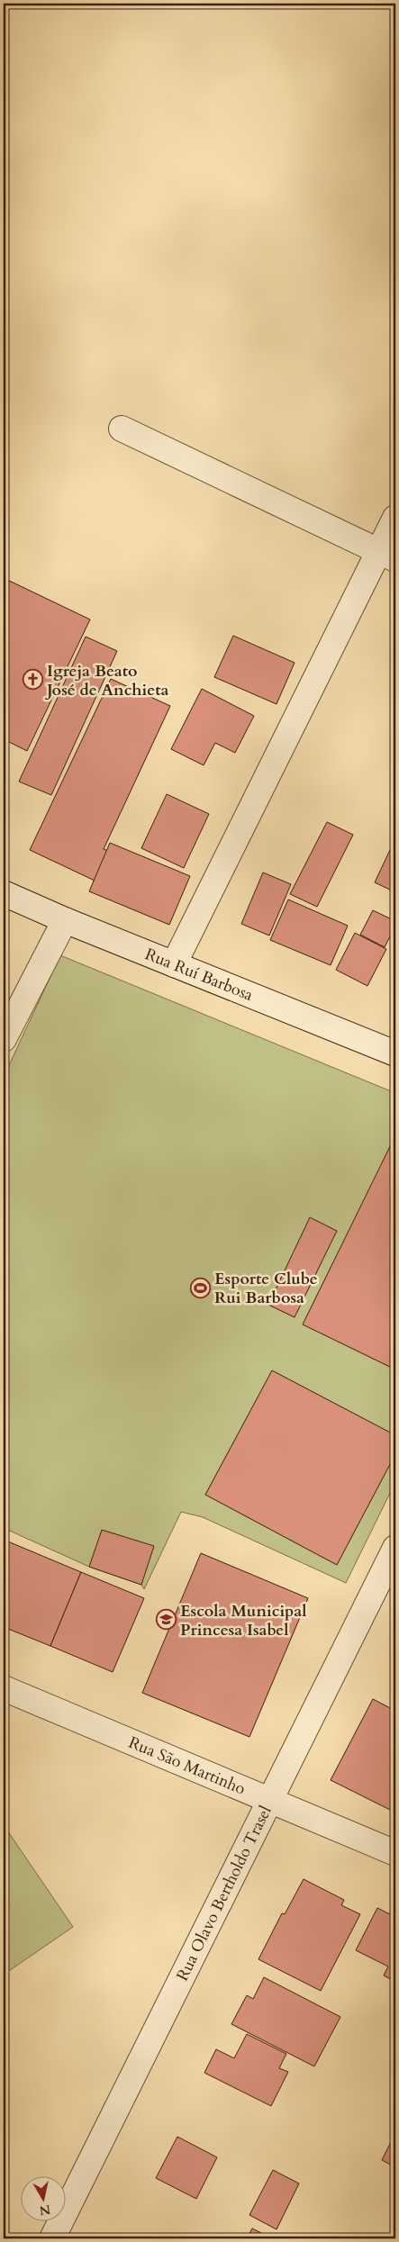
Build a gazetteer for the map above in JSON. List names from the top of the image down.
{
  "streets": {
    "street": ["Rua Ruí Barbosa", "Rua São Martinho", "Rua Olavo Bertholdo Trasel"]
  },
  "crossings": [
    ["Rua São Martinho", "Rua Olavo Bertholdo Trasel"]
  ],
  "places": {
    "church": ["Igreja Beato José de Anchieta"],
    "sports": ["Esporte Clube Rui Barbosa"],
    "school or university": ["Escola Municipal Princesa Isabel"]
  },
  "north": "bottom"
}
